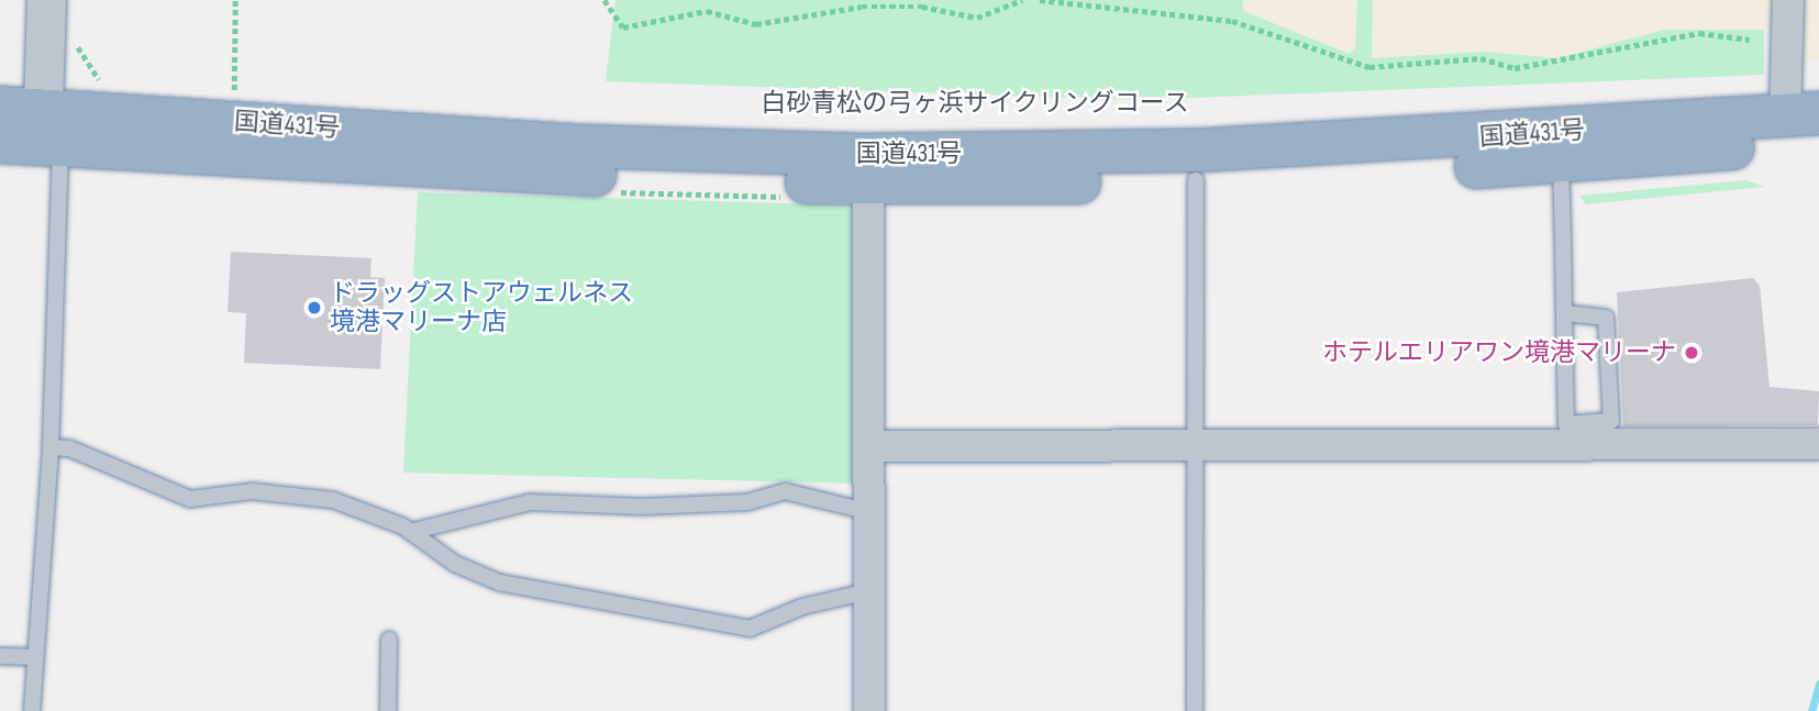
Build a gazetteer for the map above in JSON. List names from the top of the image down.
{
  "streets": {
    "highway": ["国道431号"]
  },
  "places": ["ドラッグストアウェルネス 境港マリーナ店", "ホテルエリアワン境港マリーナ"]
}
